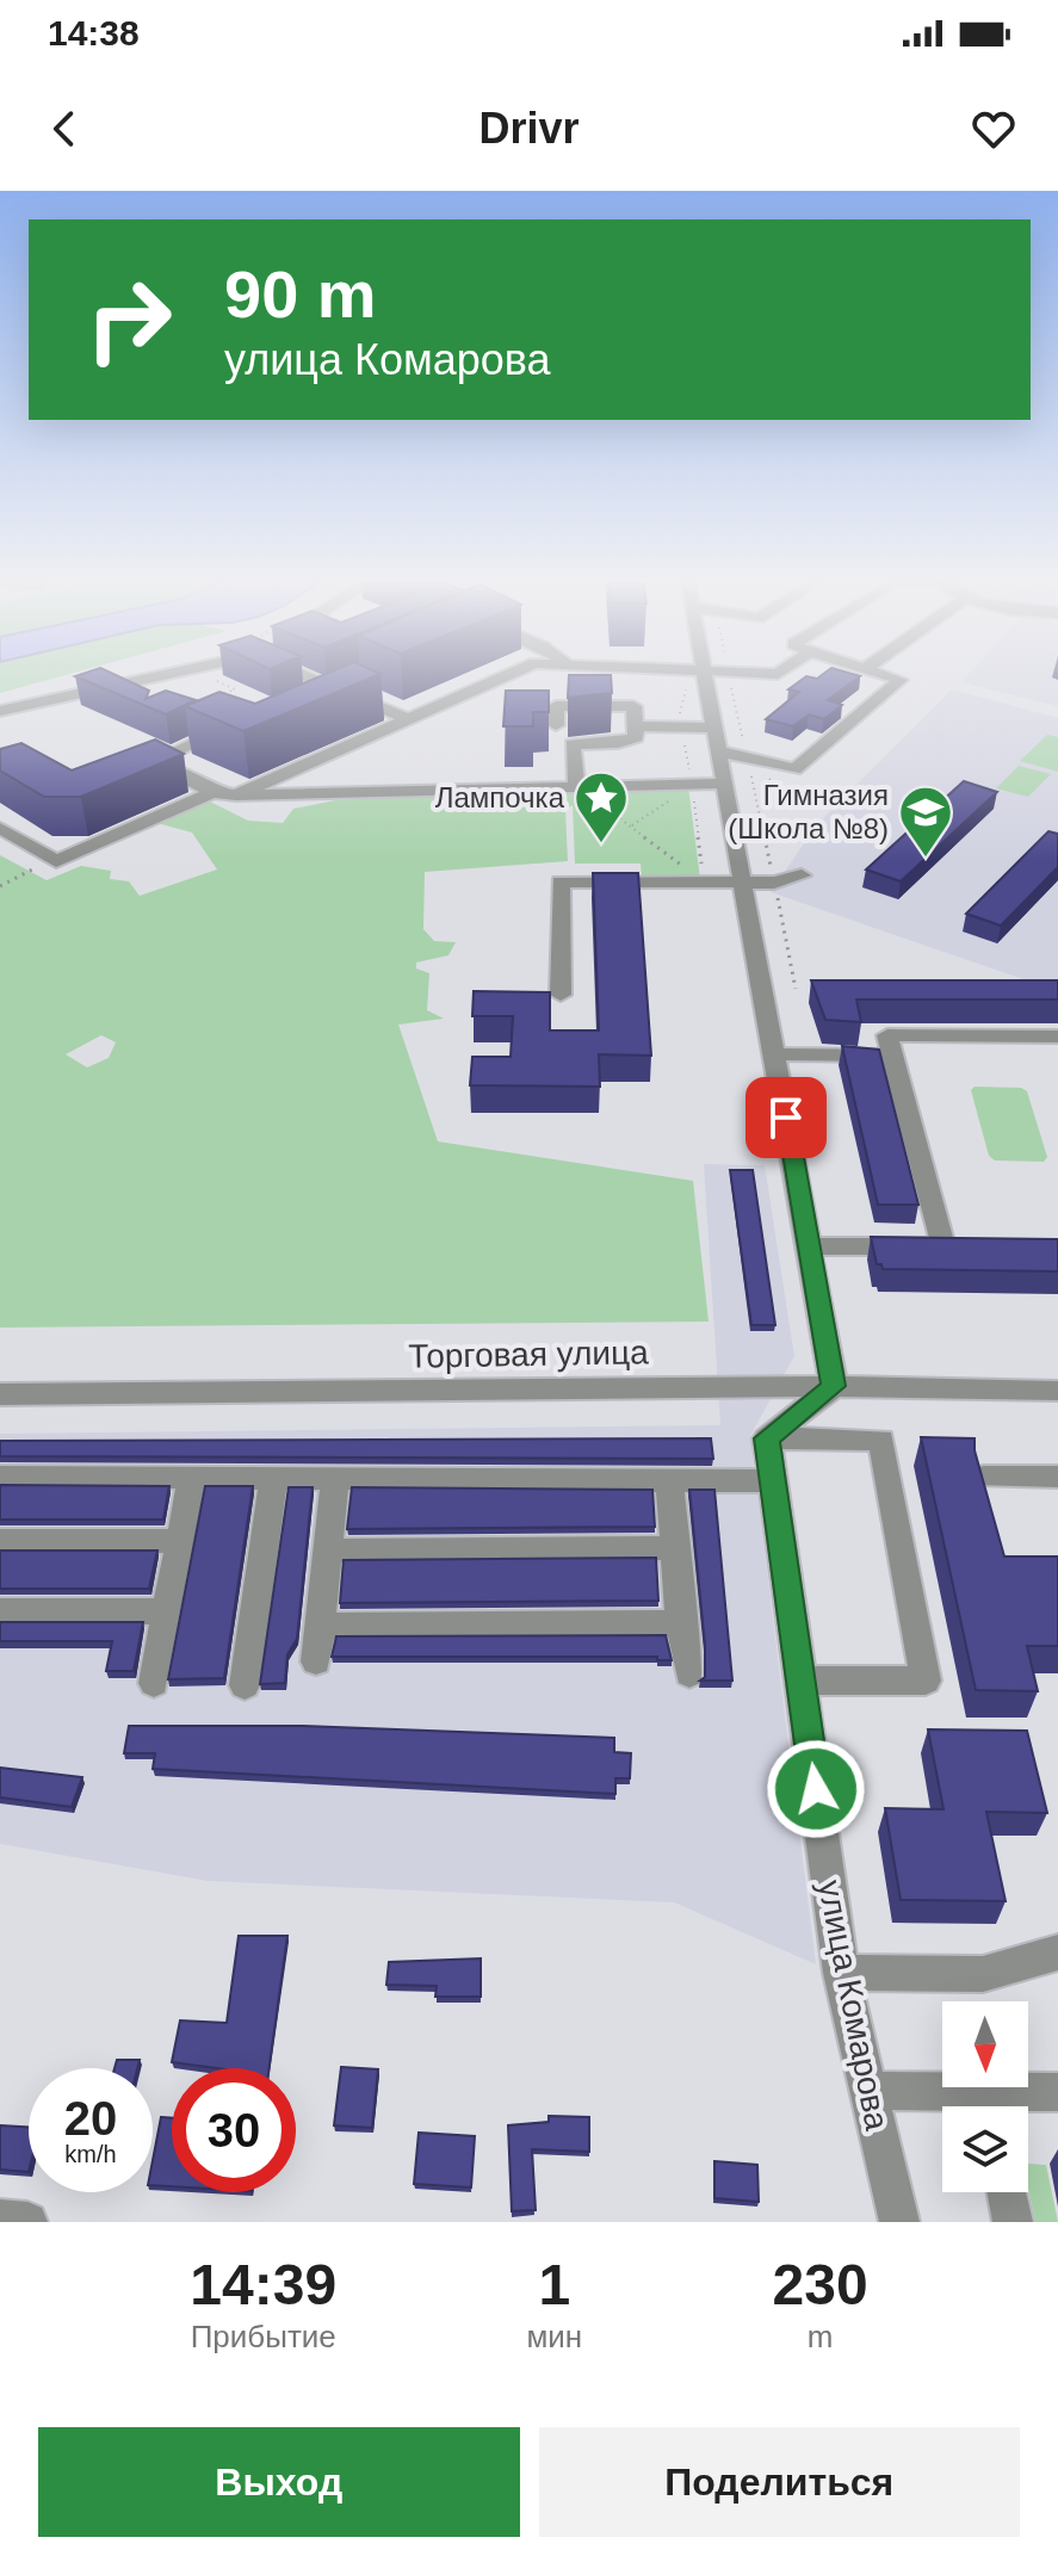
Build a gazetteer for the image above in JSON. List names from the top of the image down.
{
  "streets": {
    "street": ["Торговая улица", "улица Комарова"]
  },
  "places": {
    "place": ["Лампочка"],
    "school or university": ["Гимназия (Школа №8)"]
  },
  "north": "bottom",
  "page": {
    "status": "14:38",
    "header": "Drivr",
    "turn": ["90 m", "улица Комарова"],
    "speed": "20 km/h",
    "limit": "30",
    "eta": [
      "14:39",
      "Прибытие",
      "1",
      "мин",
      "230",
      "m"
    ],
    "buttons": ["Выход", "Поделиться"]
  }
}
